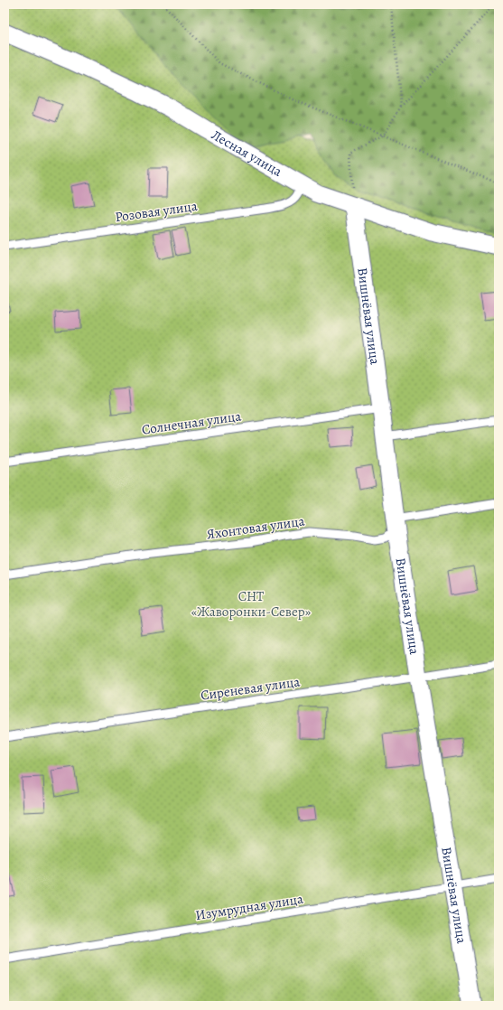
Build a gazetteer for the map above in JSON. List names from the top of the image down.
{
  "streets": {
    "street": ["Лесная улица", "Вишнёвая улица"],
    "lane": [
      "Розовая улица",
      "Солнечная улица",
      "Яхонтовая улица",
      "Сиреневая улица",
      "Изумрудная улица"
    ]
  },
  "crossings": [
    ["Лесная улица", "Розовая улица"],
    ["Лесная улица", "Вишнёвая улица"],
    ["Вишнёвая улица", "Солнечная улица"],
    ["Вишнёвая улица", "Яхонтовая улица"],
    ["Вишнёвая улица", "Сиреневая улица"],
    ["Вишнёвая улица", "Изумрудная улица"]
  ],
  "parks": ["СНТ «Жаворонки-Север»"]
}
